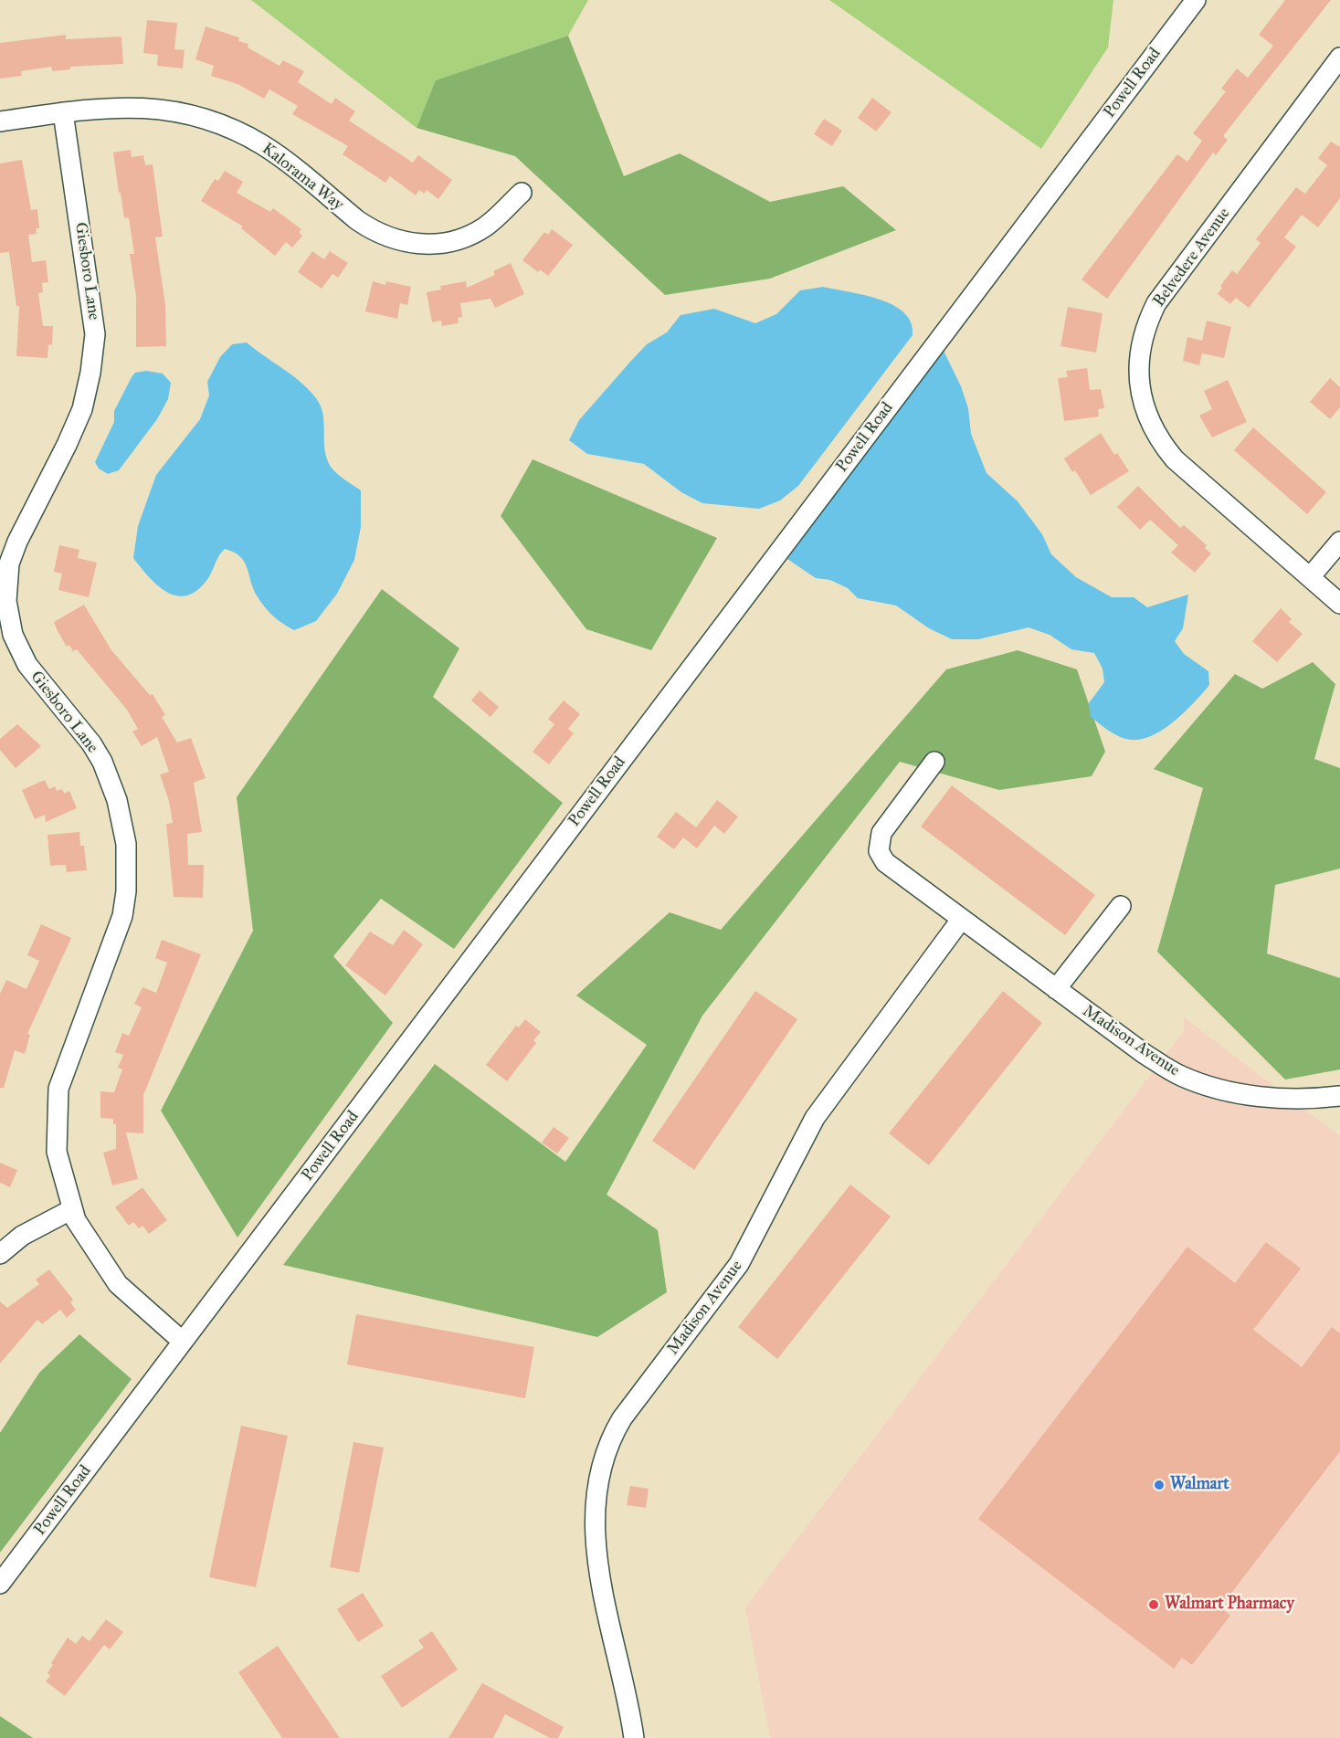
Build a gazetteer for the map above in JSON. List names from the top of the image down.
{
  "streets": {
    "street": [
      "Powell Road",
      "Kalorama Way",
      "Belvedere Avenue",
      "Giesboro Lane",
      "Madison Avenue"
    ]
  },
  "crossings": [
    ["Powell Road", "Giesboro Lane"],
    ["Kalorama Way", "Giesboro Lane"]
  ],
  "places": ["Walmart", "Walmart Pharmacy"]
}
